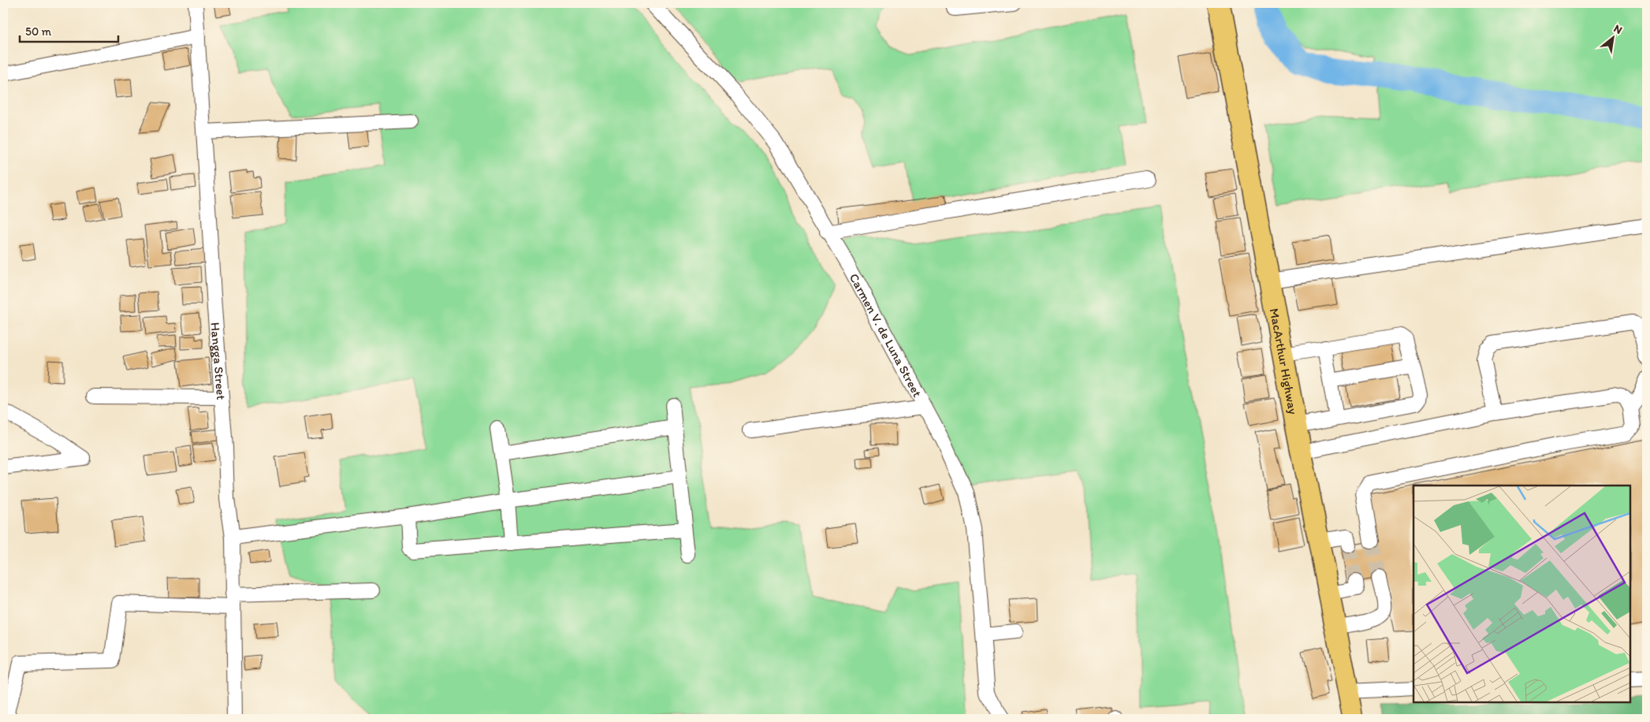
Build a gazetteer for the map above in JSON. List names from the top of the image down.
{
  "streets": {
    "highway": ["MacArthur Highway"],
    "street": ["Carmen V. de Luna Street", "Hangga Street"]
  },
  "scale_bar": "50 m",
  "north": "top right"
}
